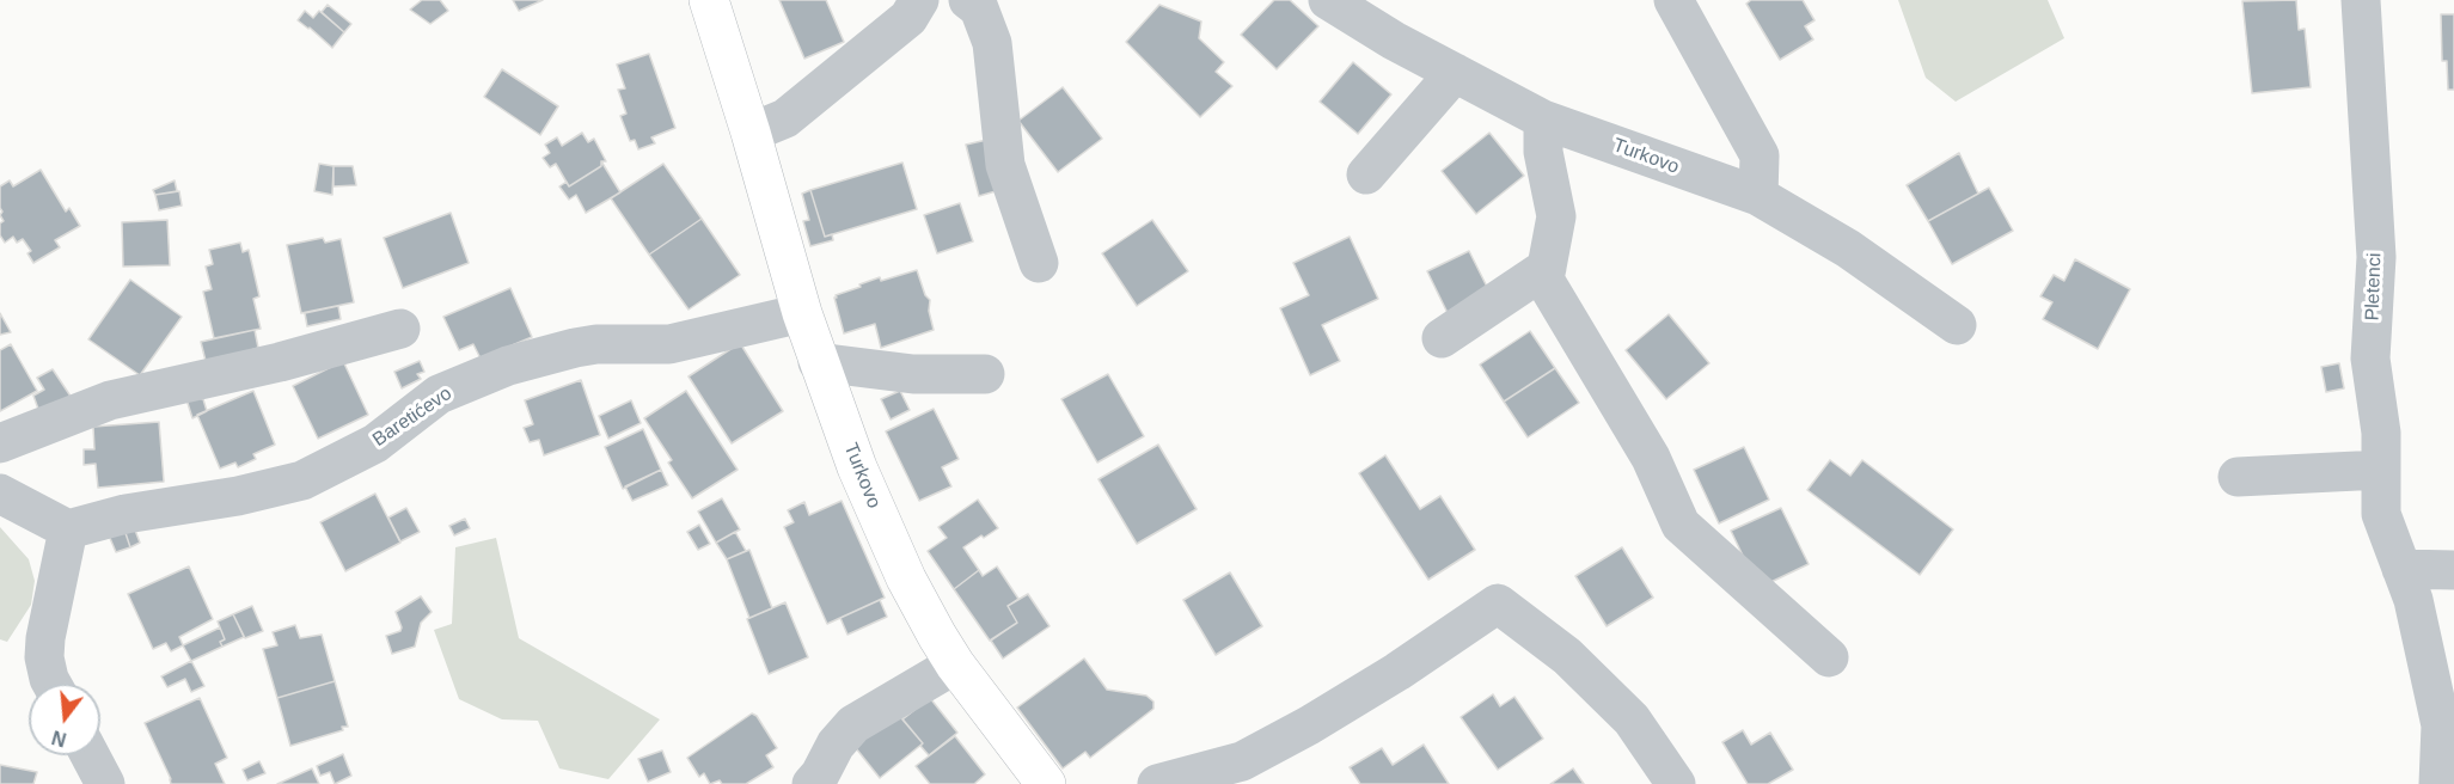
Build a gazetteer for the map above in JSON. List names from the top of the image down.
{
  "streets": {
    "main road": ["Turkovo"],
    "street": ["Pletenci", "Baretićevo"]
  },
  "crossings": [
    ["Turkovo", "Baretićevo"]
  ],
  "north": "bottom"
}
